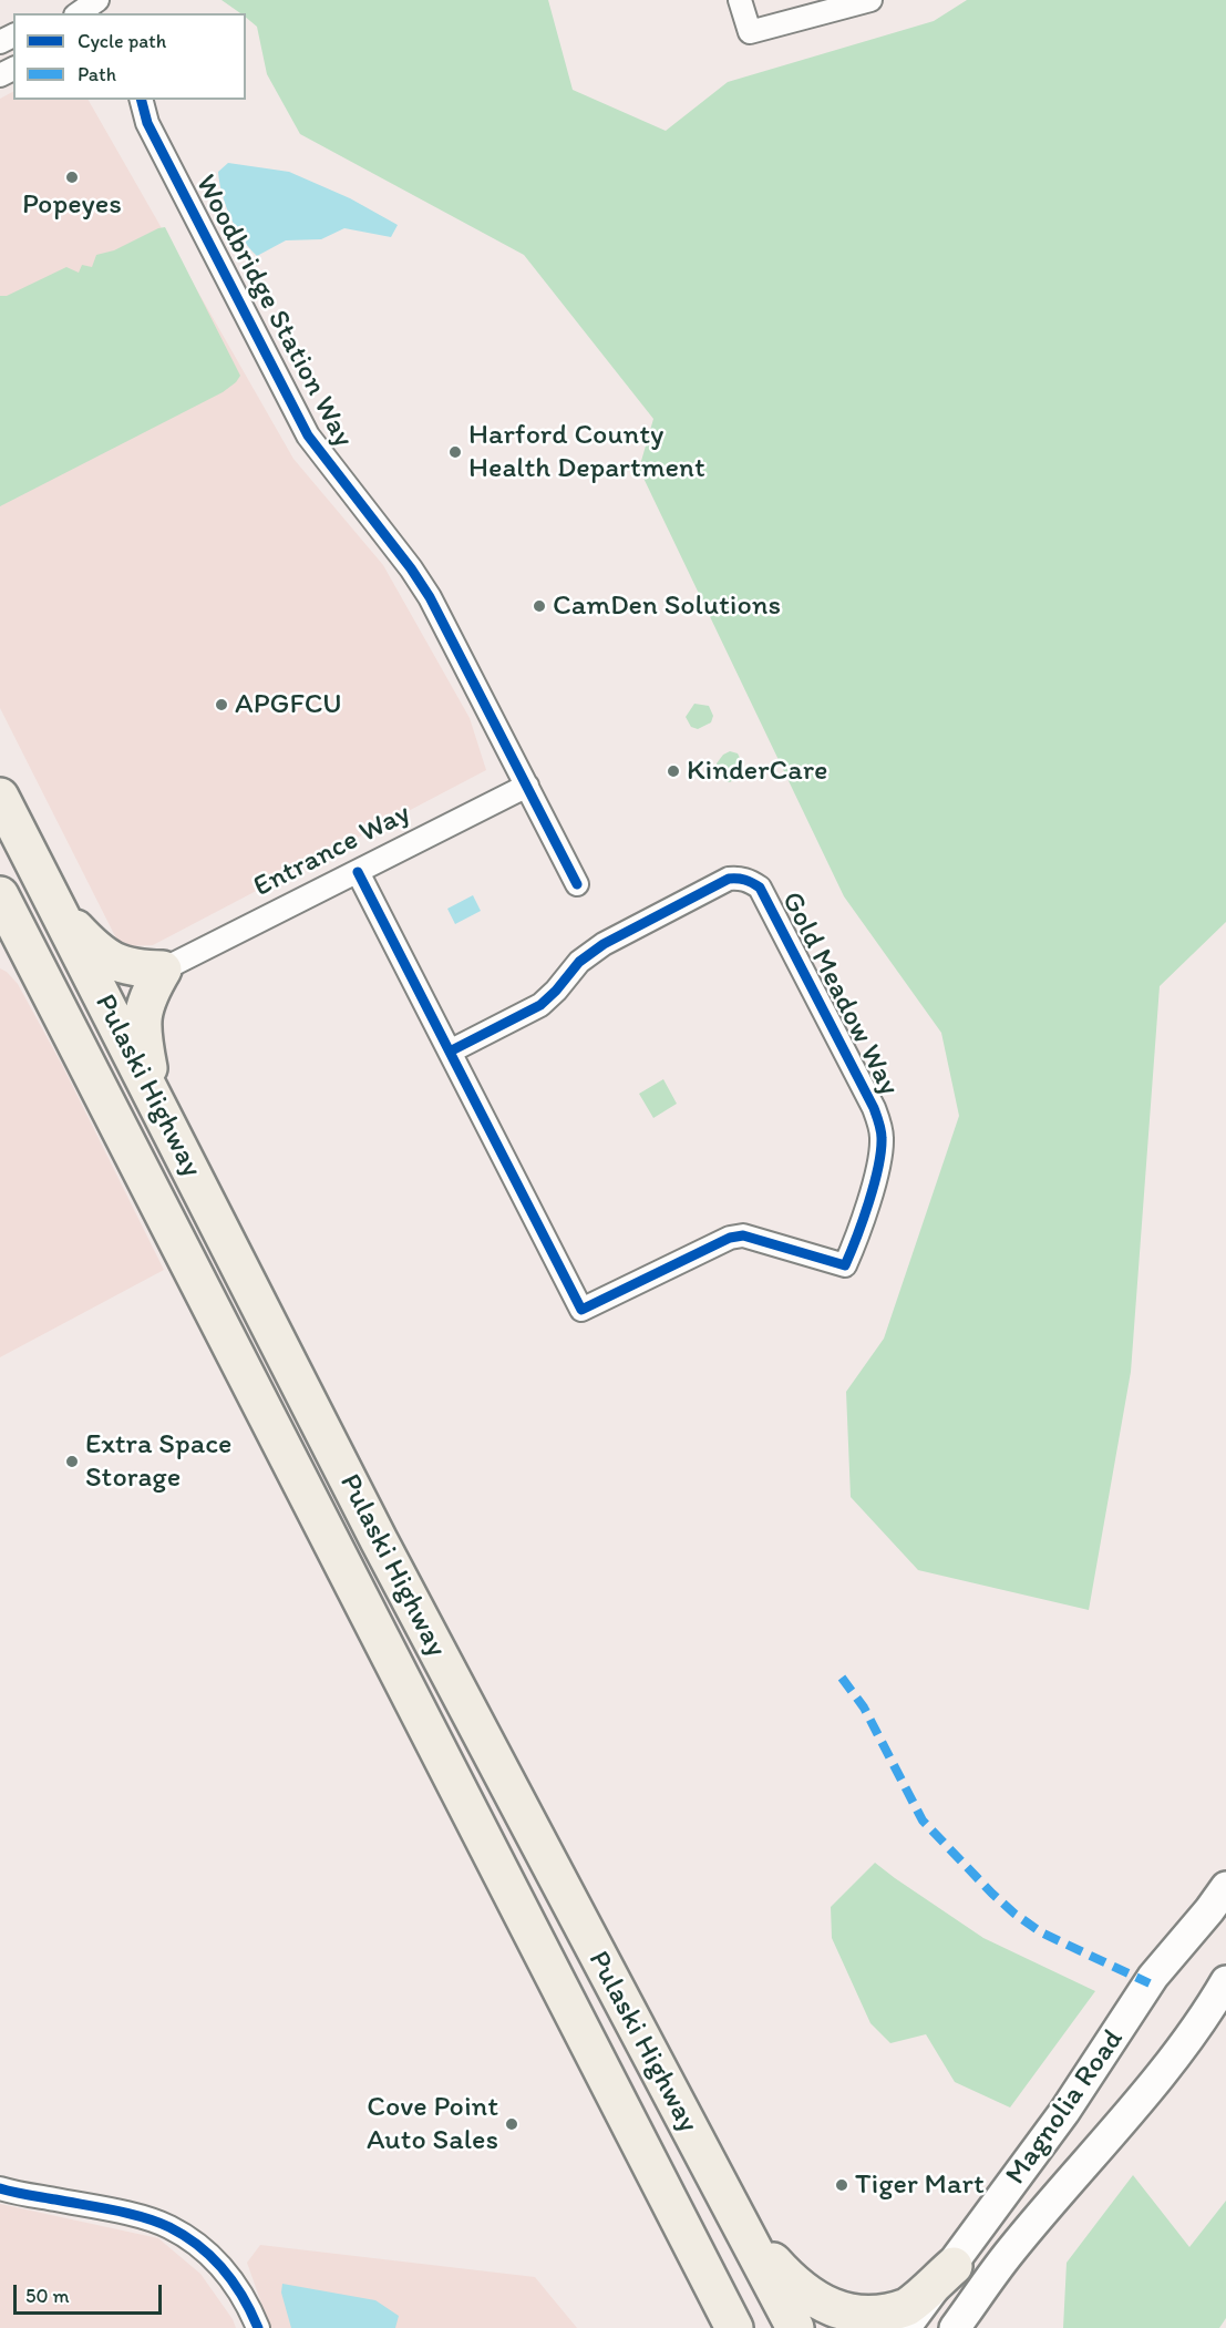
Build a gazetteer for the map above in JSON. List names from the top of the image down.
{
  "streets": {
    "highway": ["Pulaski Highway"],
    "main road": ["Magnolia Road"],
    "street": ["Woodbridge Station Way", "Entrance Way", "Gold Meadow Way"]
  },
  "crossings": [
    ["Woodbridge Station Way", "Entrance Way"],
    ["Entrance Way", "Gold Meadow Way"]
  ],
  "places": [
    "Popeyes",
    "Harford County Health Department",
    "CamDen Solutions",
    "APGFCU",
    "KinderCare",
    "Extra Space Storage",
    "Cove Point Auto Sales",
    "Tiger Mart"
  ],
  "legend": ["Cycle path", "Path"],
  "scale_bar": "50 m"
}
